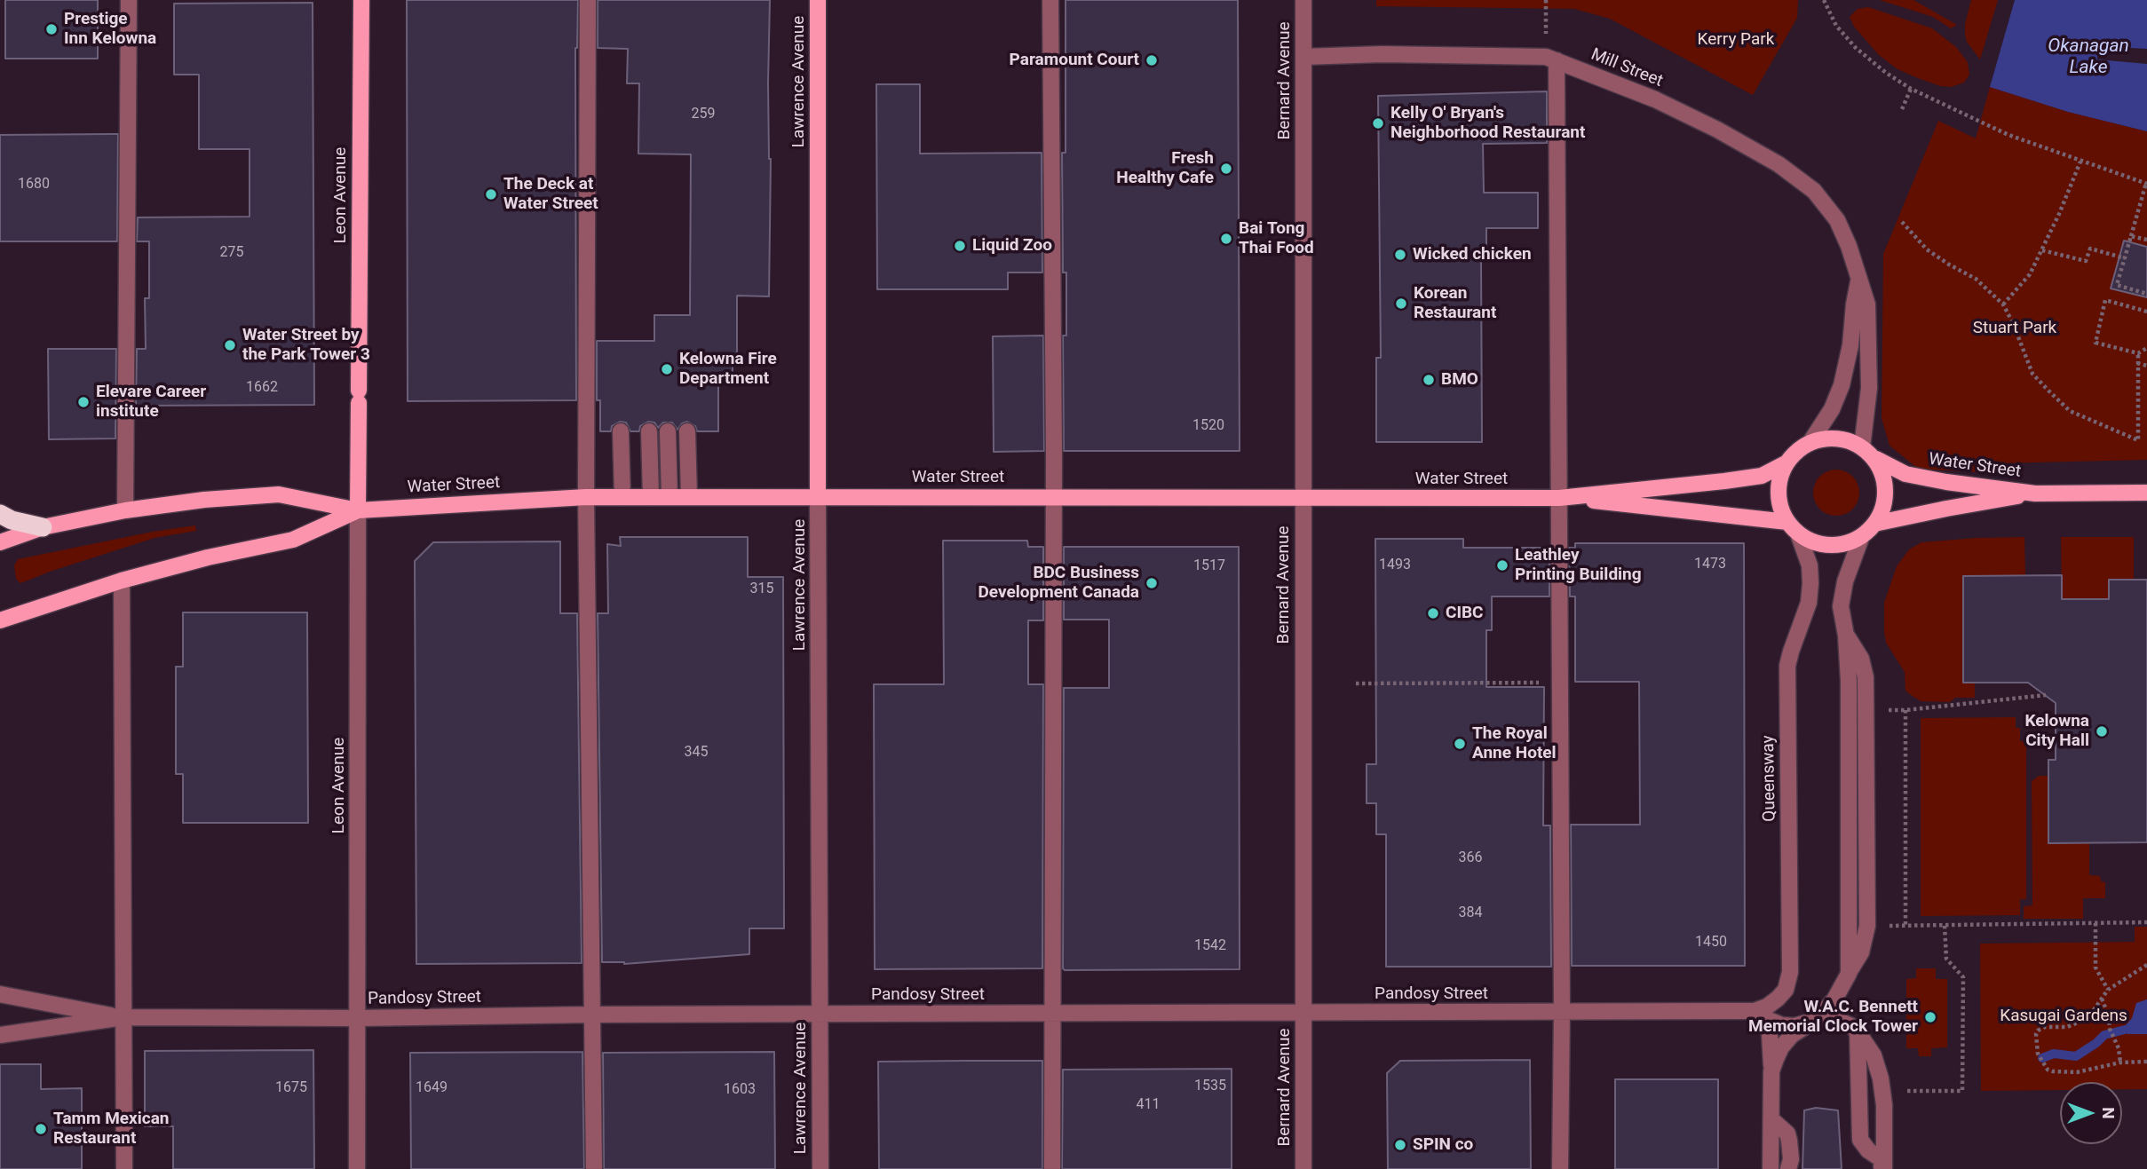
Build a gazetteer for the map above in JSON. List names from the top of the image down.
{
  "streets": {
    "main road": ["Lawrence Avenue", "Leon Avenue", "Water Street"],
    "street": [
      "Mill Street",
      "Bernard Avenue",
      "Queensway",
      "Pandosy Street"
    ]
  },
  "crossings": [
    ["Mill Street", "Bernard Avenue"],
    ["Bernard Avenue", "Water Street"],
    ["Bernard Avenue", "Pandosy Street"],
    ["Lawrence Avenue", "Water Street"],
    ["Lawrence Avenue", "Pandosy Street"],
    ["Leon Avenue", "Water Street"],
    ["Leon Avenue", "Pandosy Street"],
    ["Water Street", "Queensway"],
    ["Queensway", "Pandosy Street"]
  ],
  "water": ["Okanagan Lake"],
  "parks": ["Kerry Park", "Stuart Park", "Kasugai Gardens"],
  "places": [
    "Prestige Inn Kelowna",
    "Paramount Court",
    "Kelly O' Bryan's Neighborhood Restaurant",
    "Fresh Healthy Cafe",
    "The Deck at Water Street",
    "Bai Tong Thai Food",
    "Liquid Zoo",
    "Wicked chicken",
    "Korean Restaurant",
    "Water Street by the Park Tower 3",
    "Kelowna Fire Department",
    "BMO",
    "Elevare Career institute",
    "Leathley Printing Building",
    "BDC Business Development Canada",
    "CIBC",
    "Kelowna City Hall",
    "The Royal Anne Hotel",
    "W.A.C. Bennett Memorial Clock Tower",
    "Tamm Mexican Restaurant",
    "SPIN co"
  ],
  "house_numbers": [
    "259",
    "1680",
    "275",
    "1662",
    "1520",
    "1473",
    "1493",
    "1517",
    "315",
    "345",
    "366",
    "384",
    "1450",
    "1542",
    "1535",
    "1675",
    "1649",
    "1603",
    "411"
  ],
  "north": "right"
}
